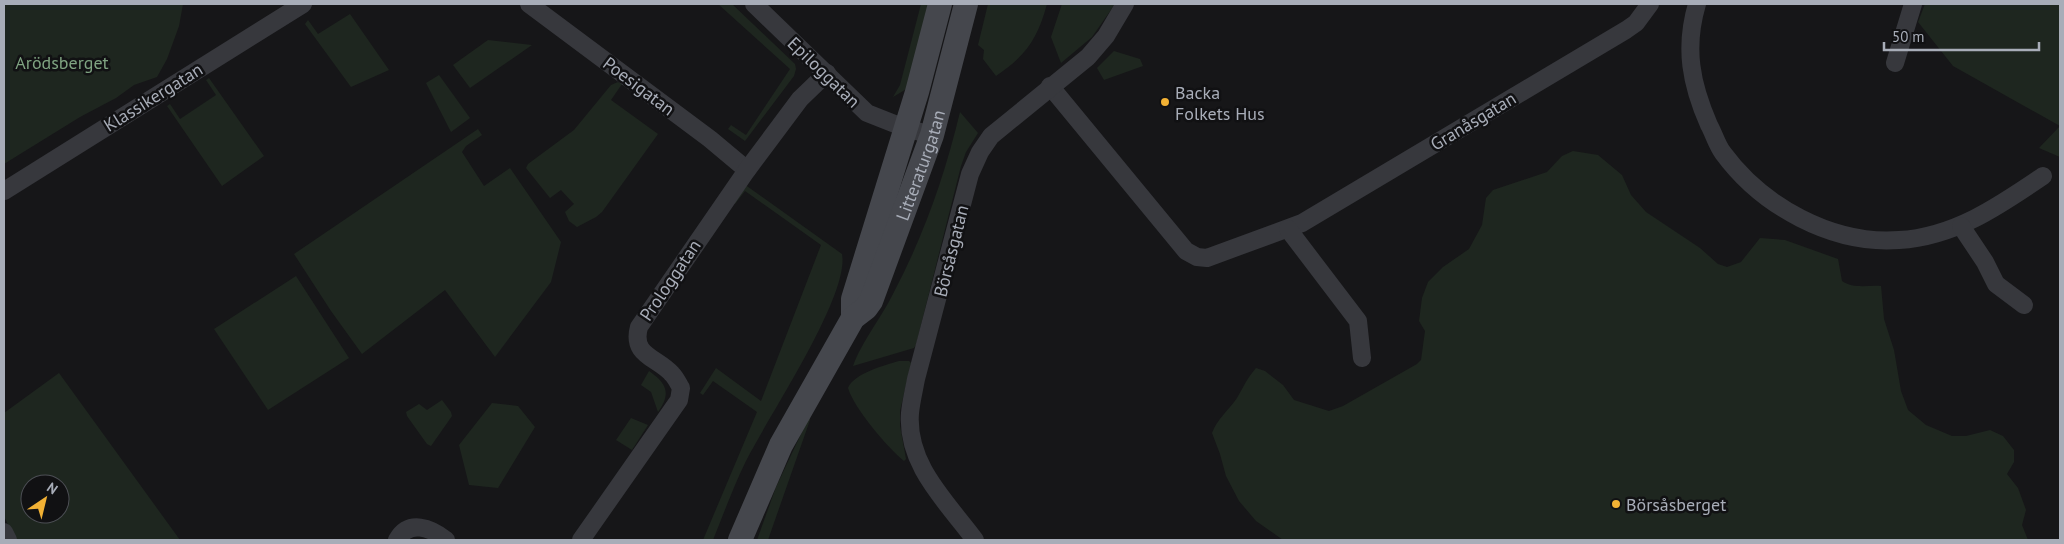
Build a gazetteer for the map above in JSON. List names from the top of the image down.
{
  "streets": {
    "street": [
      "Epiloggatan",
      "Poesigatan",
      "Klassikergatan",
      "Granåsgatan",
      "Litteraturgatan",
      "Börsåsgatan",
      "Prologgatan"
    ]
  },
  "crossings": [
    ["Epiloggatan", "Litteraturgatan"],
    ["Epiloggatan", "Prologgatan"],
    ["Poesigatan", "Prologgatan"],
    ["Granåsgatan", "Börsåsgatan"]
  ],
  "parks": ["Arödsberget"],
  "places": ["Backa Folkets Hus", "Börsåsberget"],
  "scale_bar": "50 m",
  "north": "top right"
}
